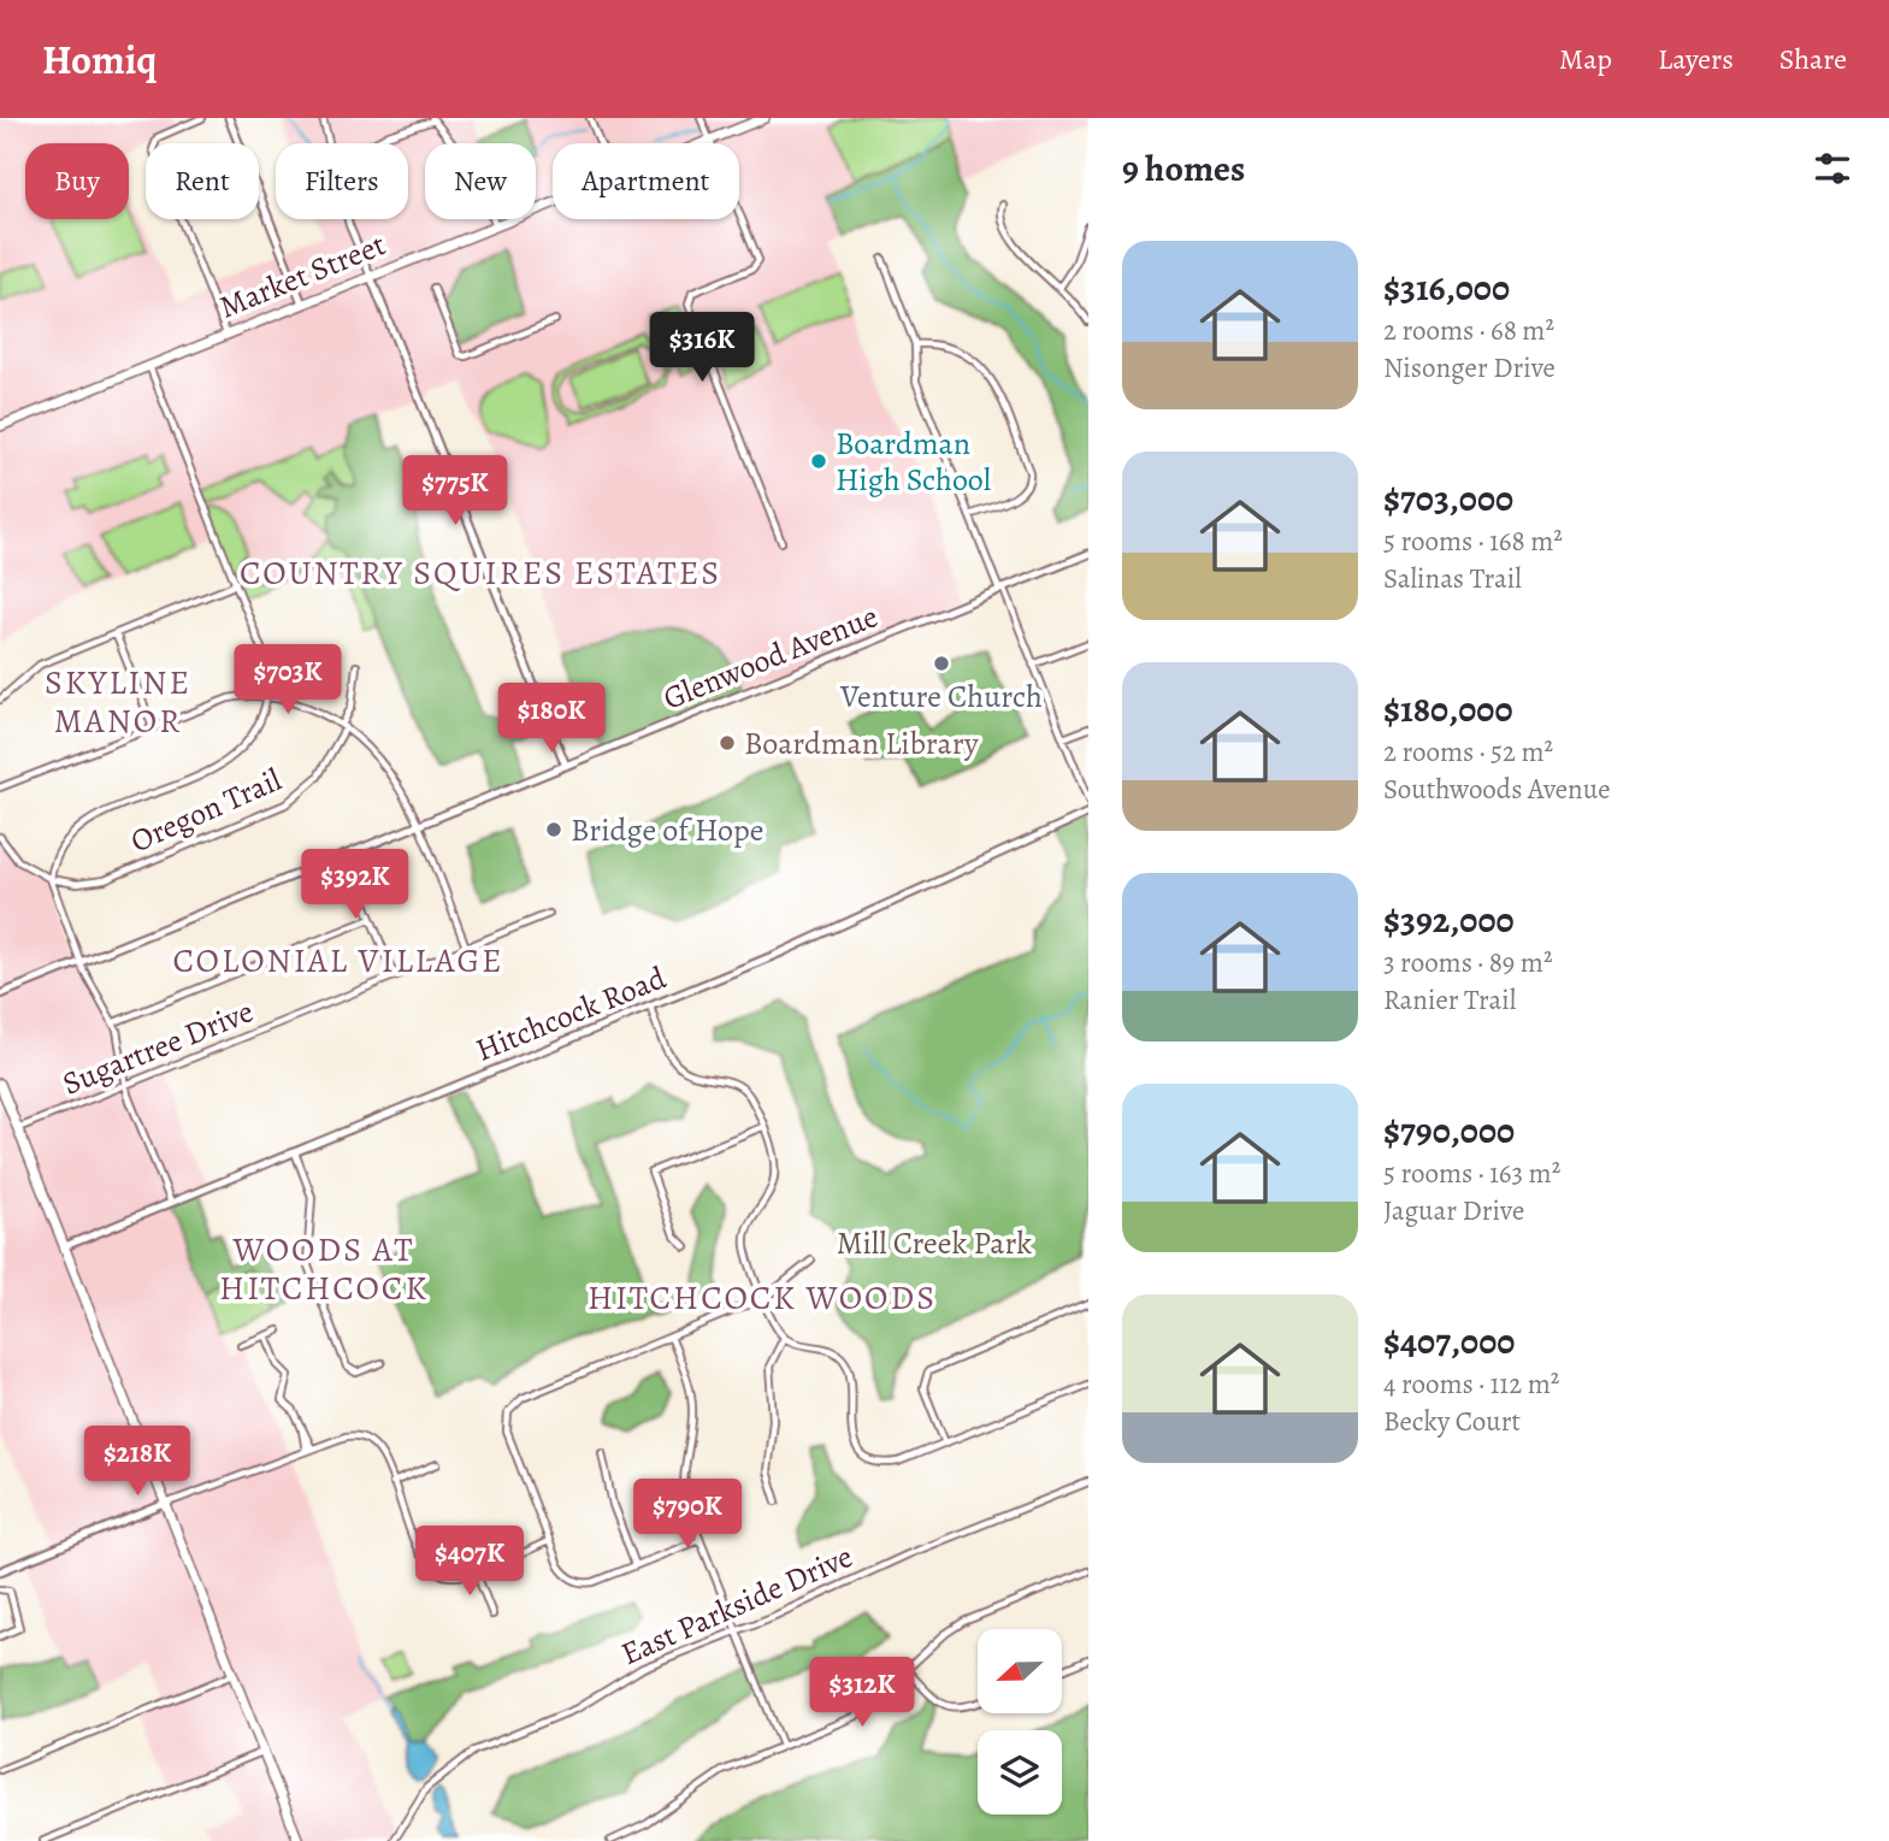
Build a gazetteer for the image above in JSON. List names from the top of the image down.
{
  "streets": {
    "main road": ["Market Street"],
    "street": [
      "Glenwood Avenue",
      "Oregon Trail",
      "Hitchcock Road",
      "Sugartree Drive",
      "East Parkside Drive"
    ]
  },
  "districts": [
    "COUNTRY SQUIRES ESTATES",
    "SKYLINE MANOR",
    "COLONIAL VILLAGE",
    "WOODS AT HITCHCOCK",
    "HITCHCOCK WOODS"
  ],
  "parks": ["Mill Creek Park"],
  "places": [
    "Boardman High School",
    "Venture Church",
    "Boardman Library",
    "Bridge of Hope"
  ],
  "north": "left",
  "page": {
    "header": "Homiq",
    "nav": ["Map", "Layers", "Share"],
    "heading": "9 homes",
    "chip": [
      "Buy",
      "Rent",
      "Filters",
      "New",
      "Apartment"
    ],
    "list": [
      {
        "name": "$316,000",
        "note": "2 rooms · 68 m² · Nisonger Drive"
      },
      {
        "name": "$703,000",
        "note": "5 rooms · 168 m² · Salinas Trail"
      },
      {
        "name": "$180,000",
        "note": "2 rooms · 52 m² · Southwoods Avenue"
      },
      {
        "name": "$392,000",
        "note": "3 rooms · 89 m² · Ranier Trail"
      },
      {
        "name": "$790,000",
        "note": "5 rooms · 163 m² · Jaguar Drive"
      },
      {
        "name": "$407,000",
        "note": "4 rooms · 112 m² · Becky Court"
      }
    ],
    "price": [
      "$316K",
      "$775K",
      "$703K",
      "$180K",
      "$392K",
      "$218K",
      "$790K",
      "$407K",
      "$312K"
    ]
  }
}
